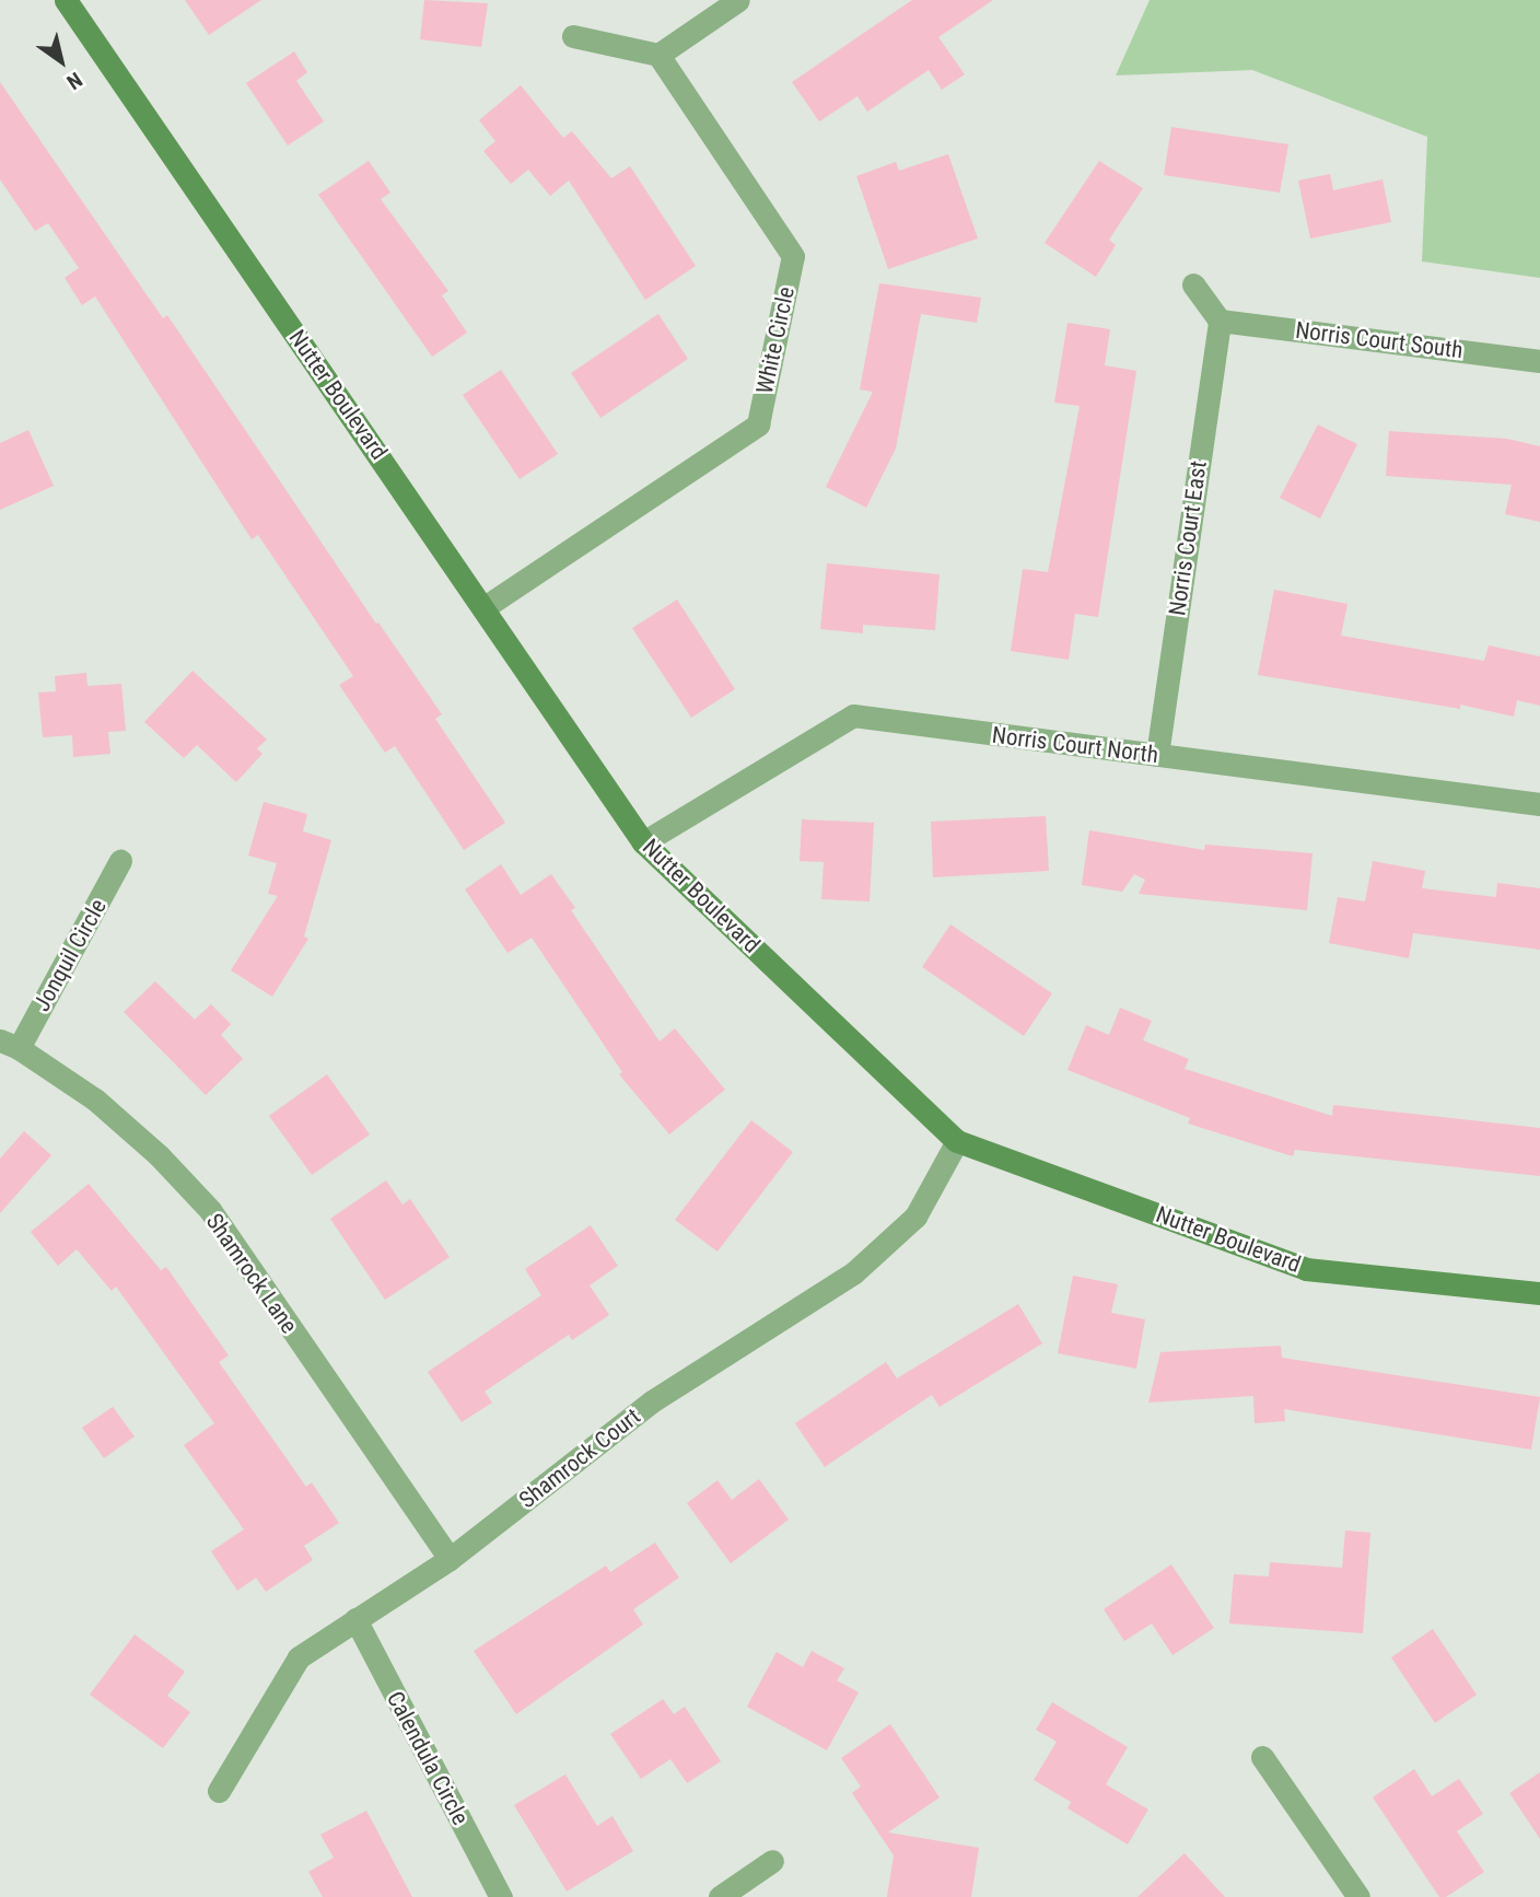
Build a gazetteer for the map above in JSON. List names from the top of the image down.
{
  "streets": {
    "street": [
      "White Circle",
      "Norris Court South",
      "Nutter Boulevard",
      "Norris Court East",
      "Norris Court North",
      "Jonquil Circle",
      "Shamrock Lane",
      "Shamrock Court",
      "Calendula Circle"
    ]
  },
  "crossings": [
    ["White Circle", "Nutter Boulevard"],
    ["Norris Court South", "Norris Court East"],
    ["Nutter Boulevard", "Norris Court North"],
    ["Nutter Boulevard", "Shamrock Court"],
    ["Norris Court East", "Norris Court North"],
    ["Jonquil Circle", "Shamrock Lane"],
    ["Shamrock Lane", "Shamrock Court"],
    ["Shamrock Court", "Calendula Circle"]
  ],
  "north": "bottom right"
}
